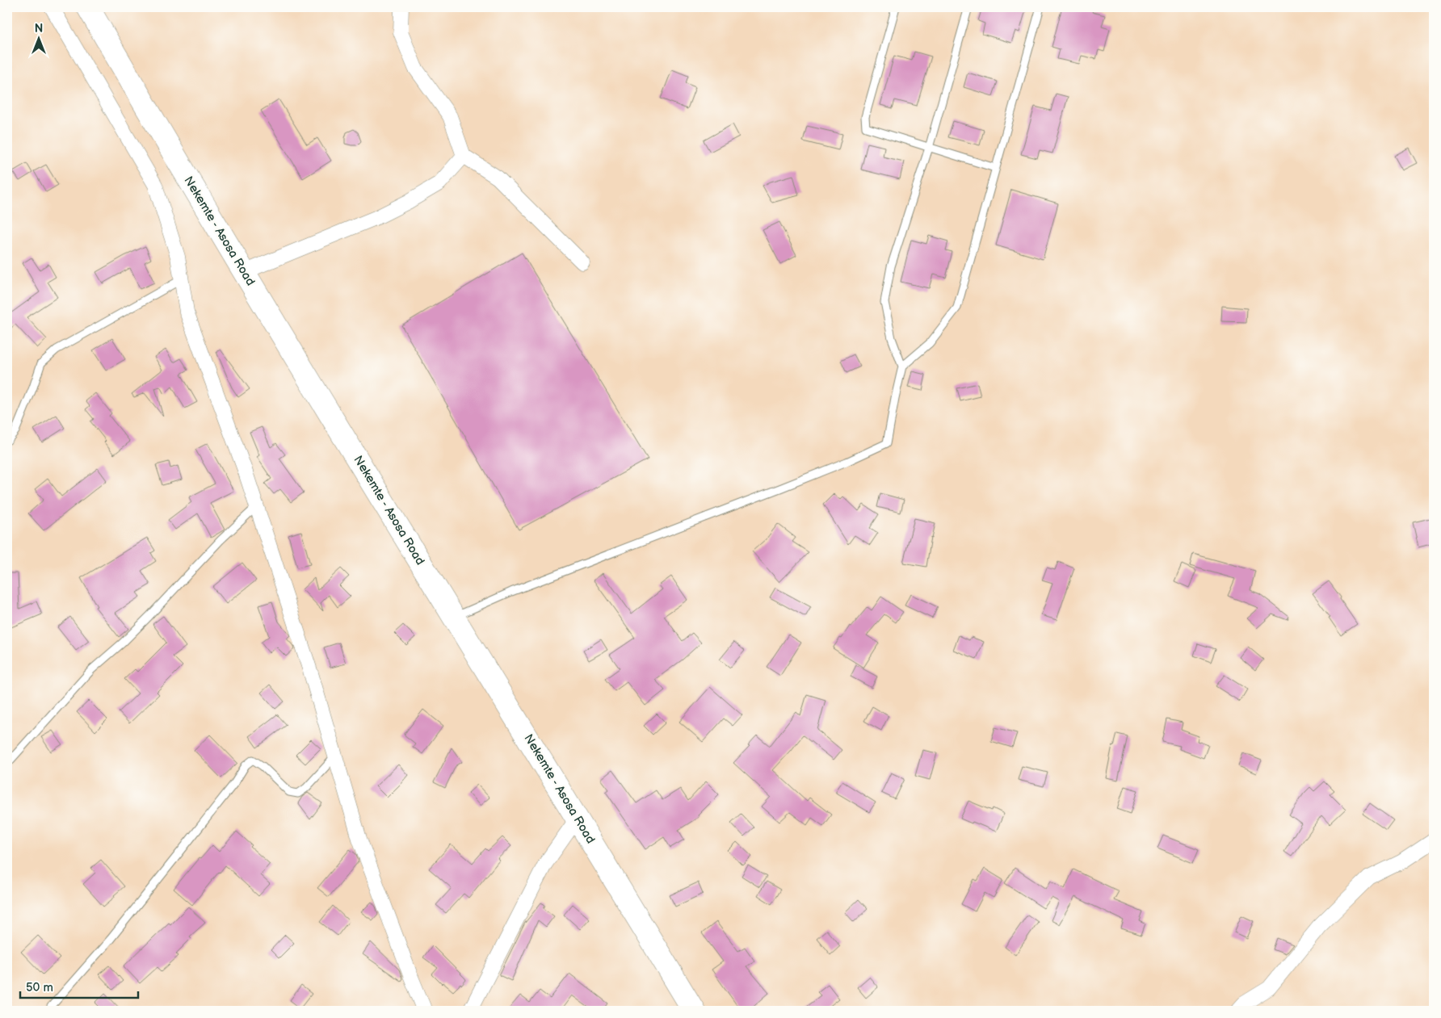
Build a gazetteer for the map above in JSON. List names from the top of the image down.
{
  "streets": {
    "highway": ["Nekemte - Asosa Road"]
  },
  "scale_bar": "50 m",
  "north": "top"
}
